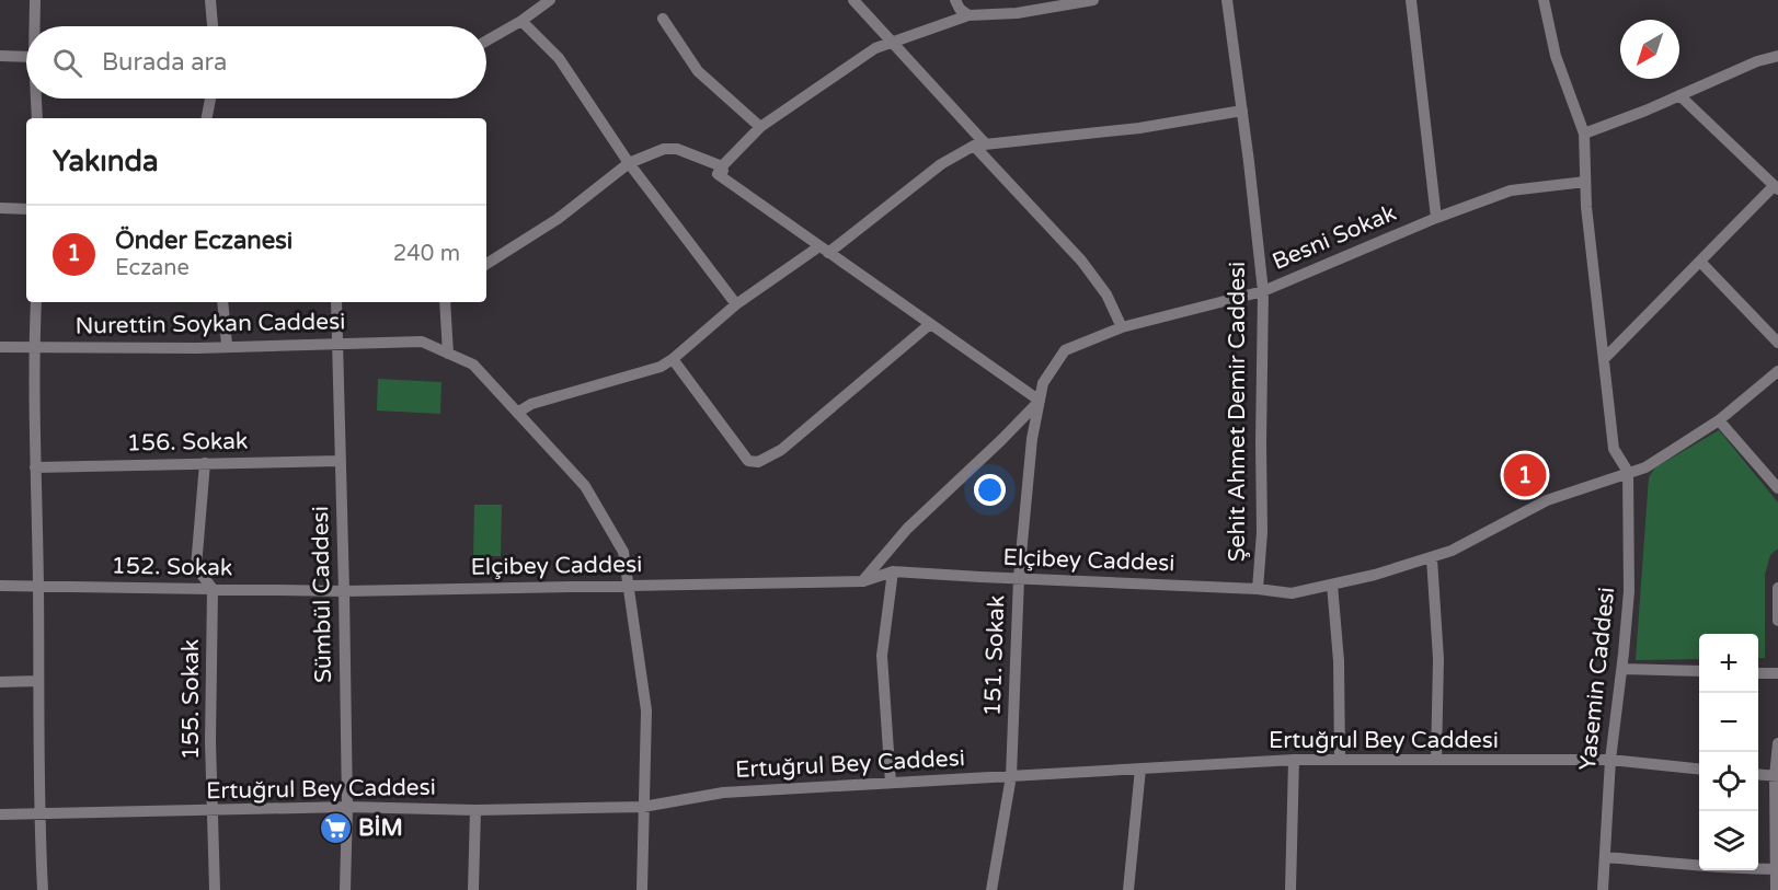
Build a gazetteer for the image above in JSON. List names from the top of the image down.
{
  "streets": {
    "street": [
      "Besni Sokak",
      "Nurettin Soykan Caddesi",
      "Şehit Ahmet Demir Caddesi",
      "156. Sokak",
      "Elçibey Caddesi",
      "152. Sokak",
      "Sümbül Caddesi",
      "151. Sokak",
      "Yasemin Caddesi",
      "155. Sokak",
      "Ertuğrul Bey Caddesi"
    ]
  },
  "crossings": [
    ["Besni Sokak", "Şehit Ahmet Demir Caddesi"],
    ["Besni Sokak", "151. Sokak"],
    ["Nurettin Soykan Caddesi", "Sümbül Caddesi"],
    ["Şehit Ahmet Demir Caddesi", "Elçibey Caddesi"],
    ["156. Sokak", "Sümbül Caddesi"],
    ["Elçibey Caddesi", "152. Sokak"],
    ["Elçibey Caddesi", "Sümbül Caddesi"],
    ["Elçibey Caddesi", "151. Sokak"],
    ["Elçibey Caddesi", "Yasemin Caddesi"],
    ["152. Sokak", "Sümbül Caddesi"],
    ["152. Sokak", "155. Sokak"],
    ["Sümbül Caddesi", "Ertuğrul Bey Caddesi"],
    ["151. Sokak", "Ertuğrul Bey Caddesi"],
    ["Yasemin Caddesi", "Ertuğrul Bey Caddesi"],
    ["155. Sokak", "Ertuğrul Bey Caddesi"]
  ],
  "places": {
    "supermarket": ["BİM"]
  },
  "north": "bottom left",
  "page": {
    "search": "Burada ara",
    "heading": "Yakında",
    "list": [
      {
        "mark": "1",
        "name": "Önder Eczanesi",
        "note": "Eczane",
        "value": "240 m"
      }
    ],
    "pins": "1",
    "map_buttons": ["+", "−"]
  }
}
